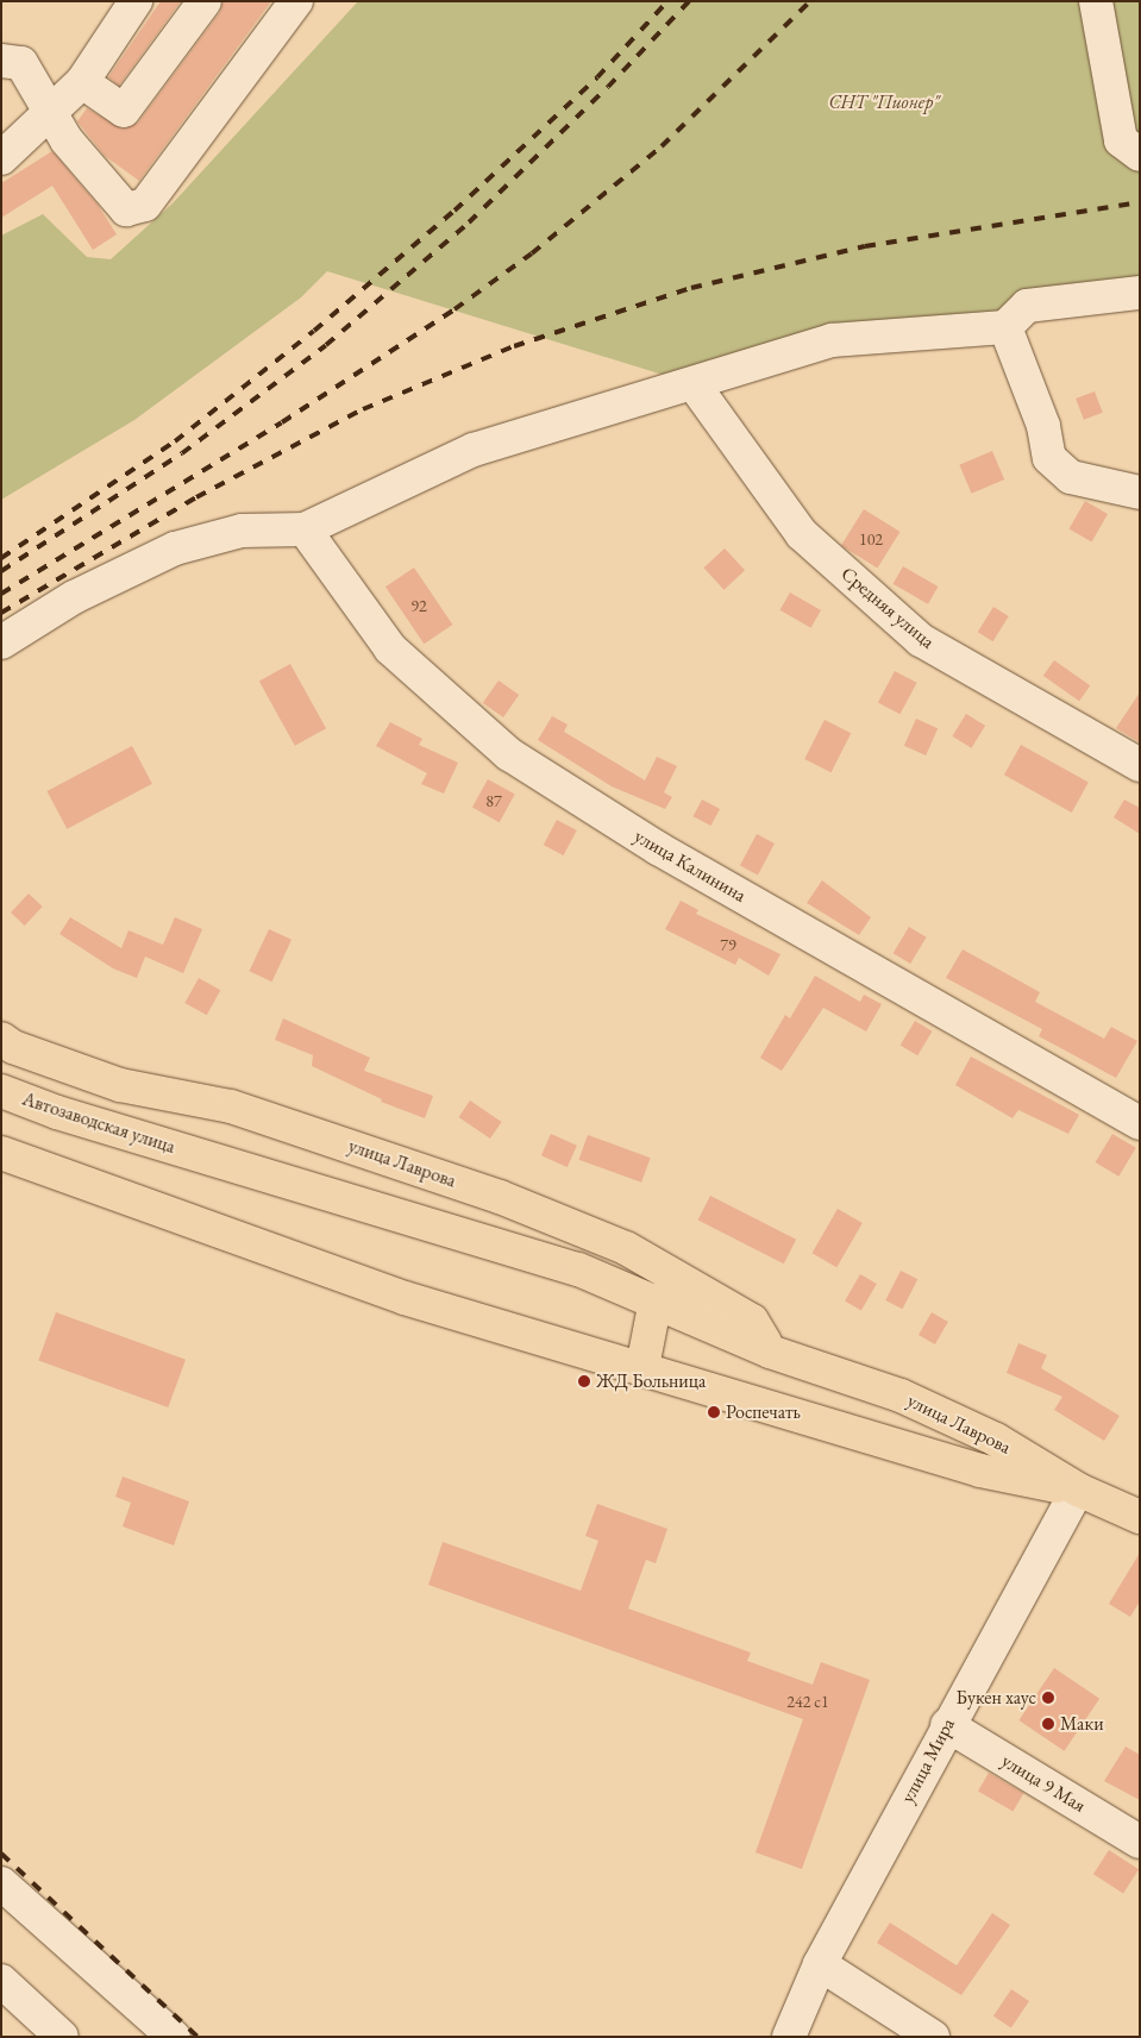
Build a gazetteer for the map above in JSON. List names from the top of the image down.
{
  "streets": {
    "main road": ["Автозаводская улица", "улица Лаврова"],
    "street": [
      "Средняя улица",
      "улица Калинина",
      "улица Мира",
      "улица 9 Мая"
    ]
  },
  "crossings": [
    ["Автозаводская улица", "улица Лаврова"],
    ["улица Лаврова", "улица Мира"],
    ["улица Мира", "улица 9 Мая"]
  ],
  "parks": ["СНТ \"Пионер\""],
  "places": [
    "ЖД Больница",
    "Роспечать",
    "Букен хаус",
    "Маки"
  ],
  "house_numbers": [
    "102",
    "92",
    "87",
    "79",
    "242 с1"
  ]
}
